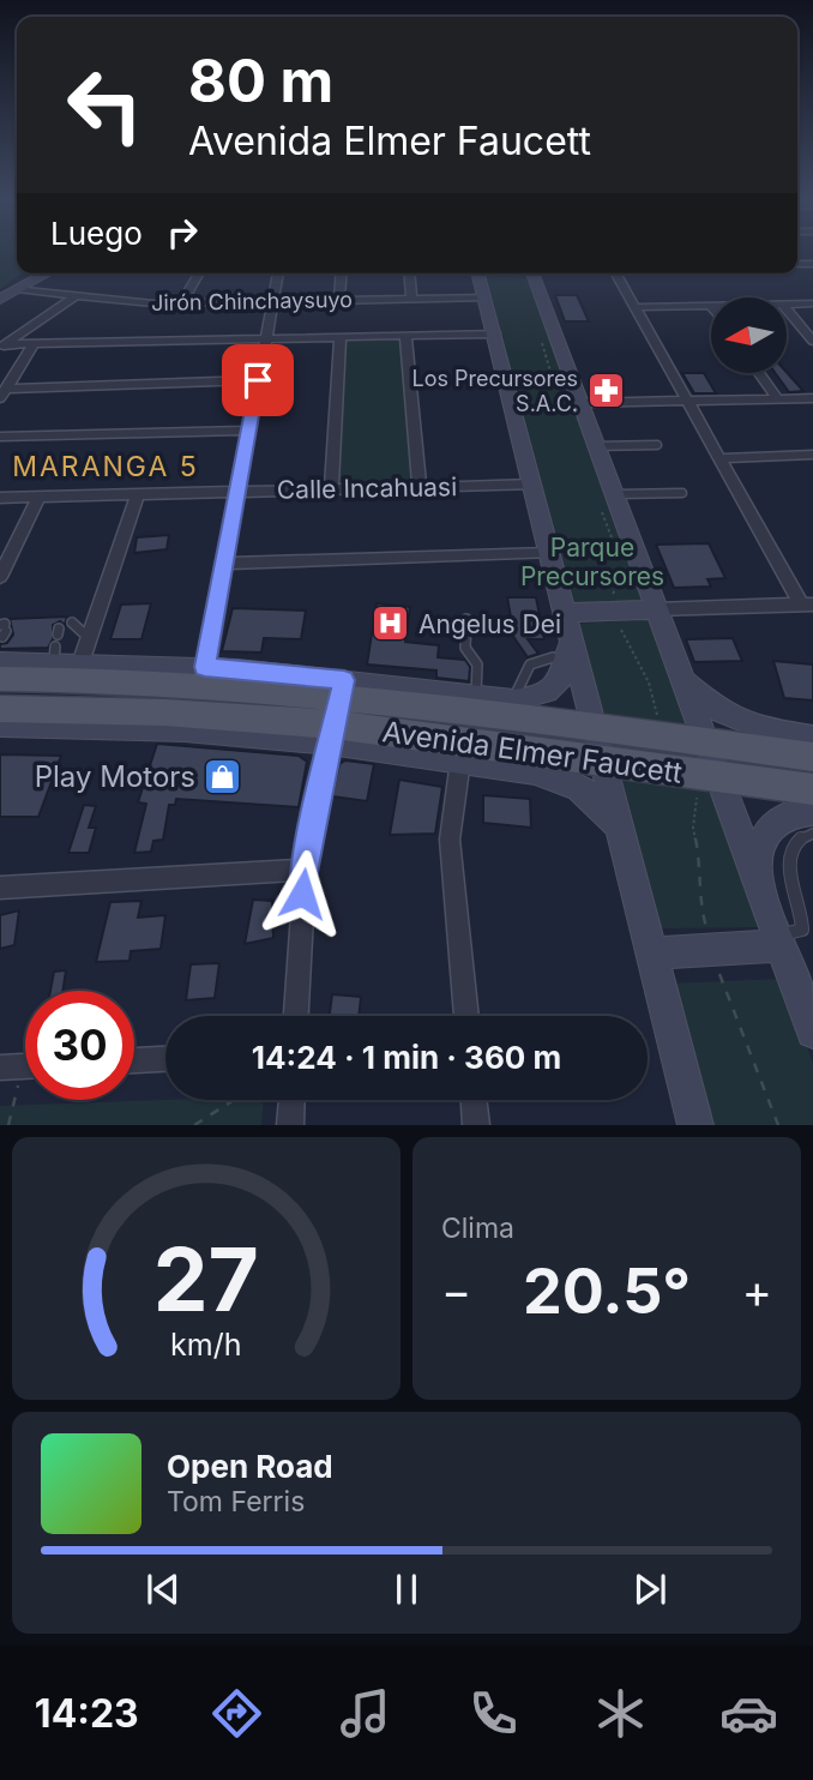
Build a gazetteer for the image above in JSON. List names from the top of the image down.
{
  "streets": {
    "main road": ["Avenida Elmer Faucett"],
    "street": ["Jirón Chinchaysuyo", "Calle Incahuasi"]
  },
  "districts": ["MARANGA 5"],
  "parks": ["Parque Precursores"],
  "places": {
    "pharmacy": ["Los Precursores S.A.C."],
    "hospital": ["Angelus Dei"],
    "shop": ["Play Motors"]
  },
  "north": "left",
  "page": {
    "turn": ["80 m", "Avenida Elmer Faucett"],
    "then": "Luego",
    "limit": "30",
    "trip": "14:24 · 1 min · 360 m",
    "tile": "Clima",
    "heat": ["−", "20.5°", "+"],
    "song": ["Open Road", "Tom Ferris"],
    "tabs": "14:23",
    "gauge": ["27", "km/h"]
  }
}
